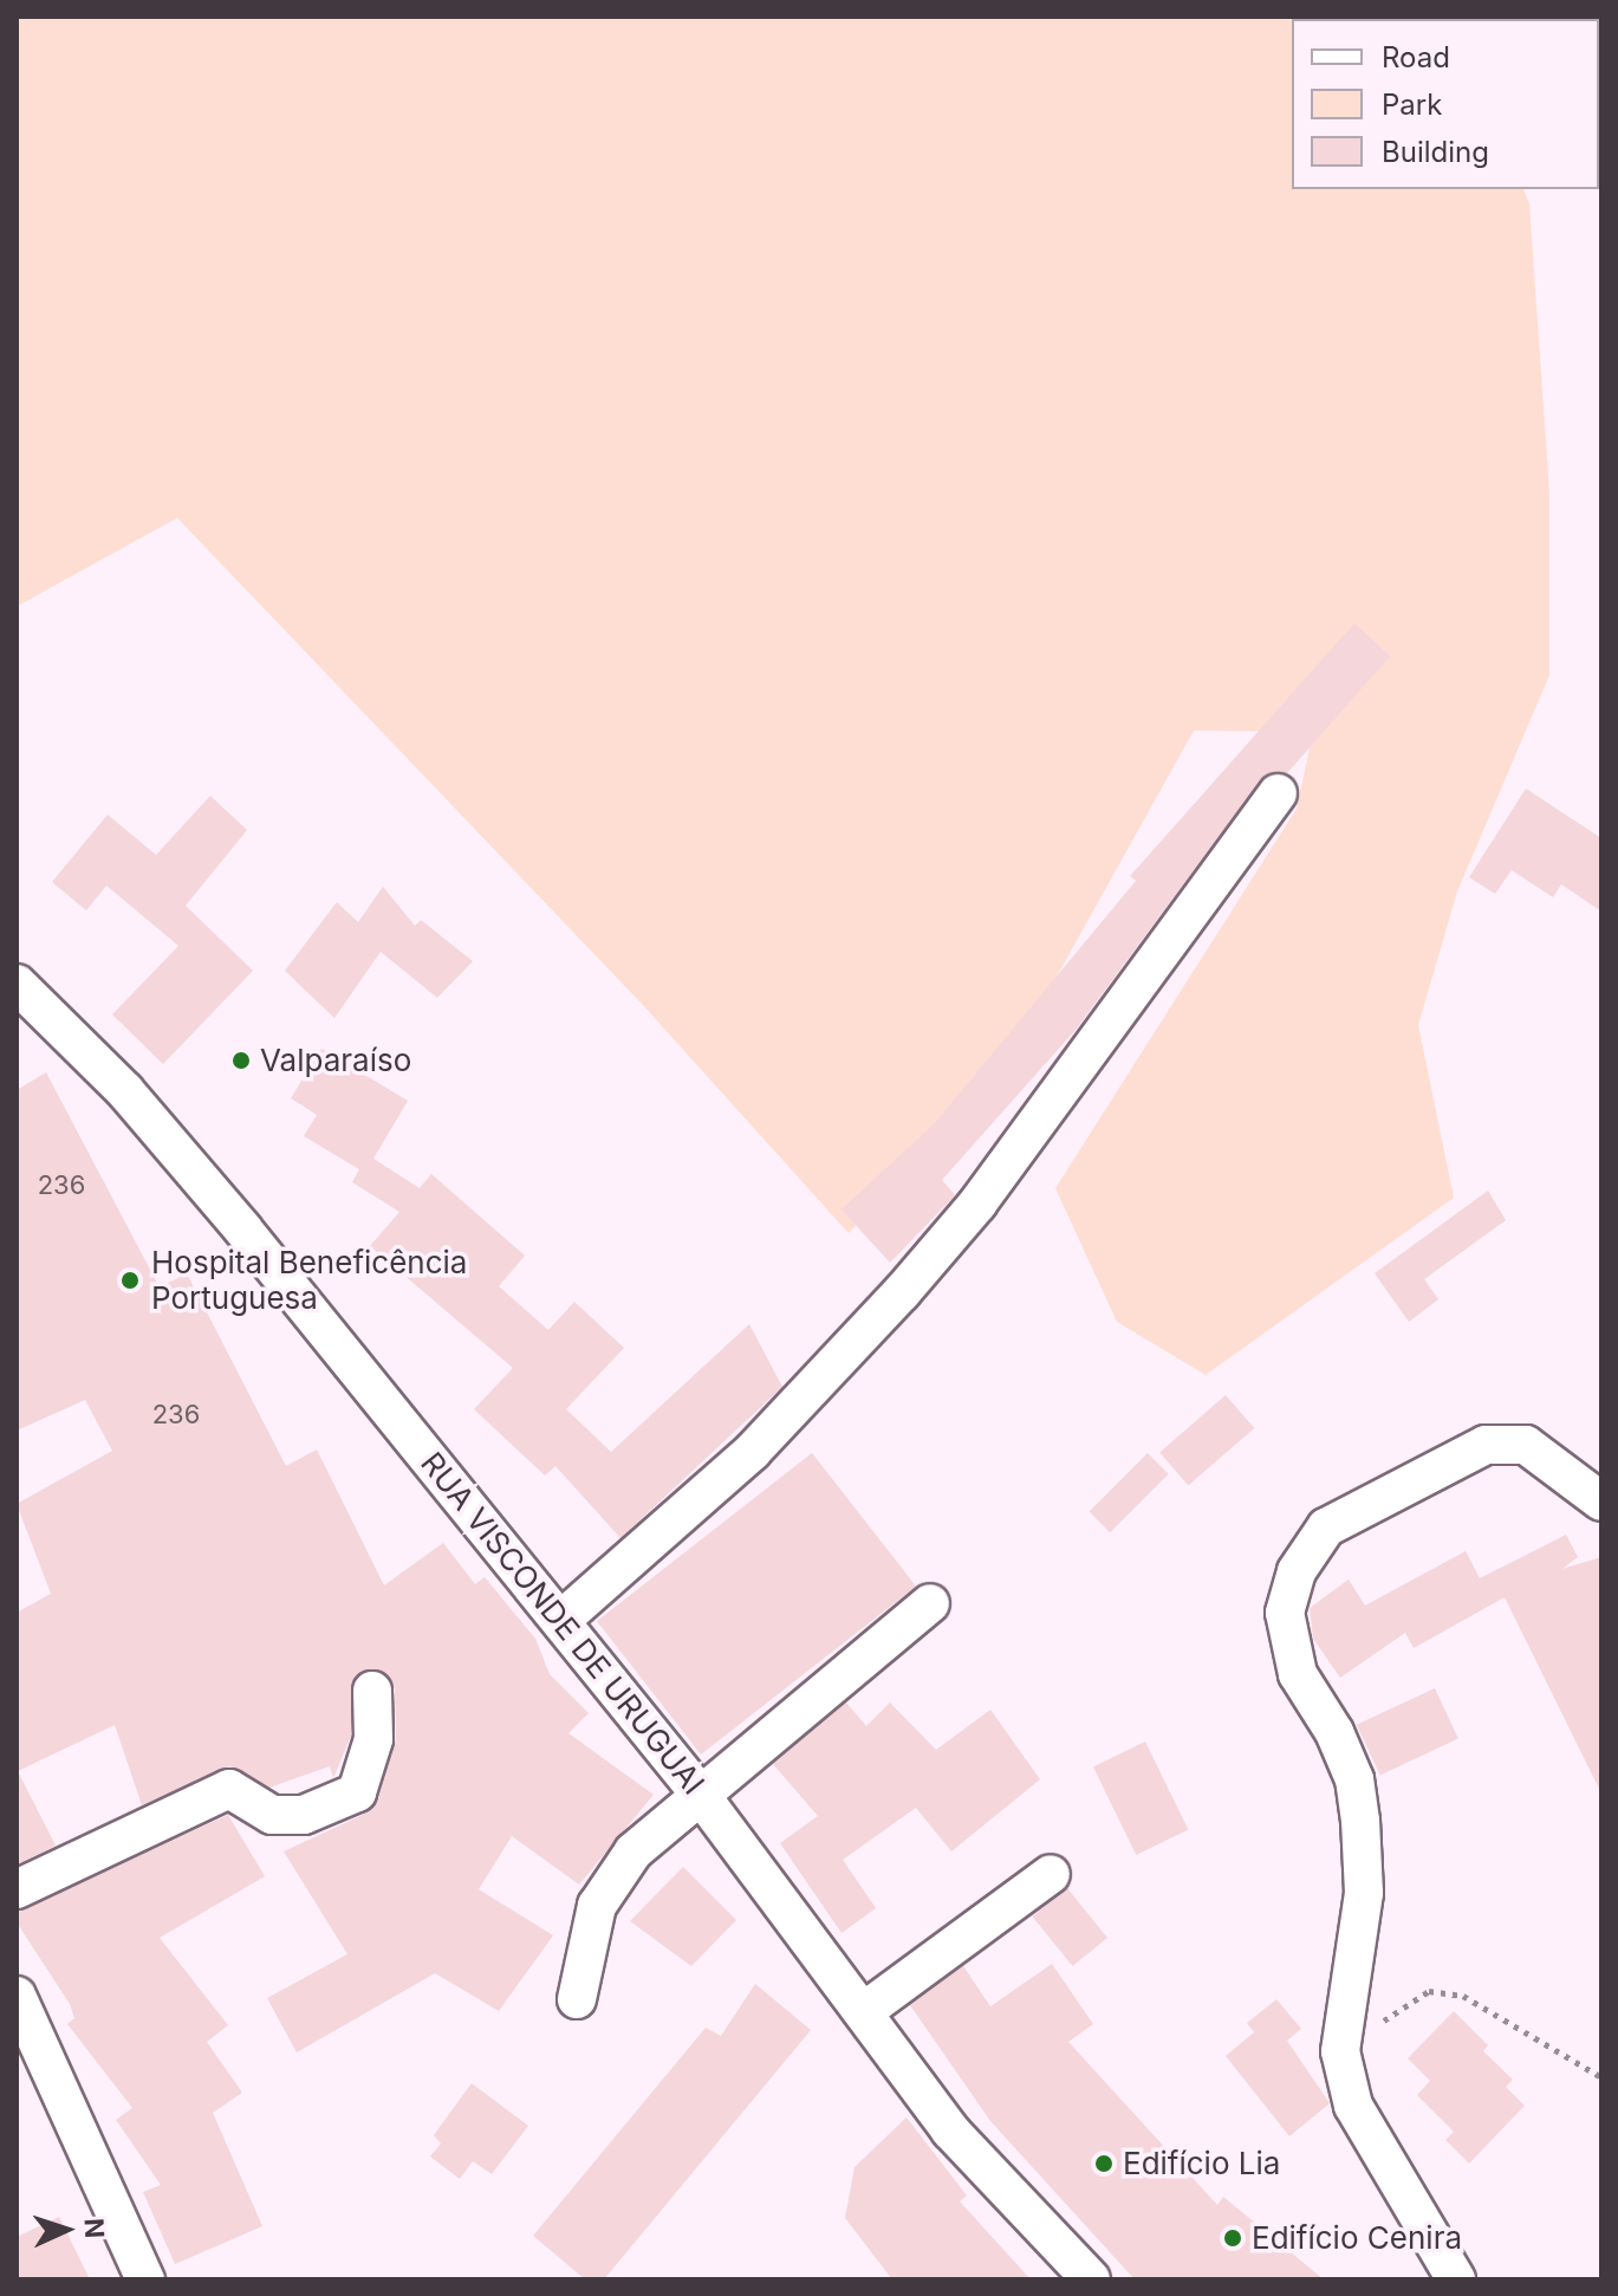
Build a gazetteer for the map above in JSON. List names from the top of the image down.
{
  "streets": {
    "street": ["RUA VISCONDE DE URUGUAI"]
  },
  "places": [
    "Valparaíso",
    "Hospital Beneficência Portuguesa",
    "Edifício Lia",
    "Edifício Cenira"
  ],
  "house_numbers": ["236", "236"],
  "legend": ["Road", "Park", "Building"],
  "north": "right"
}
